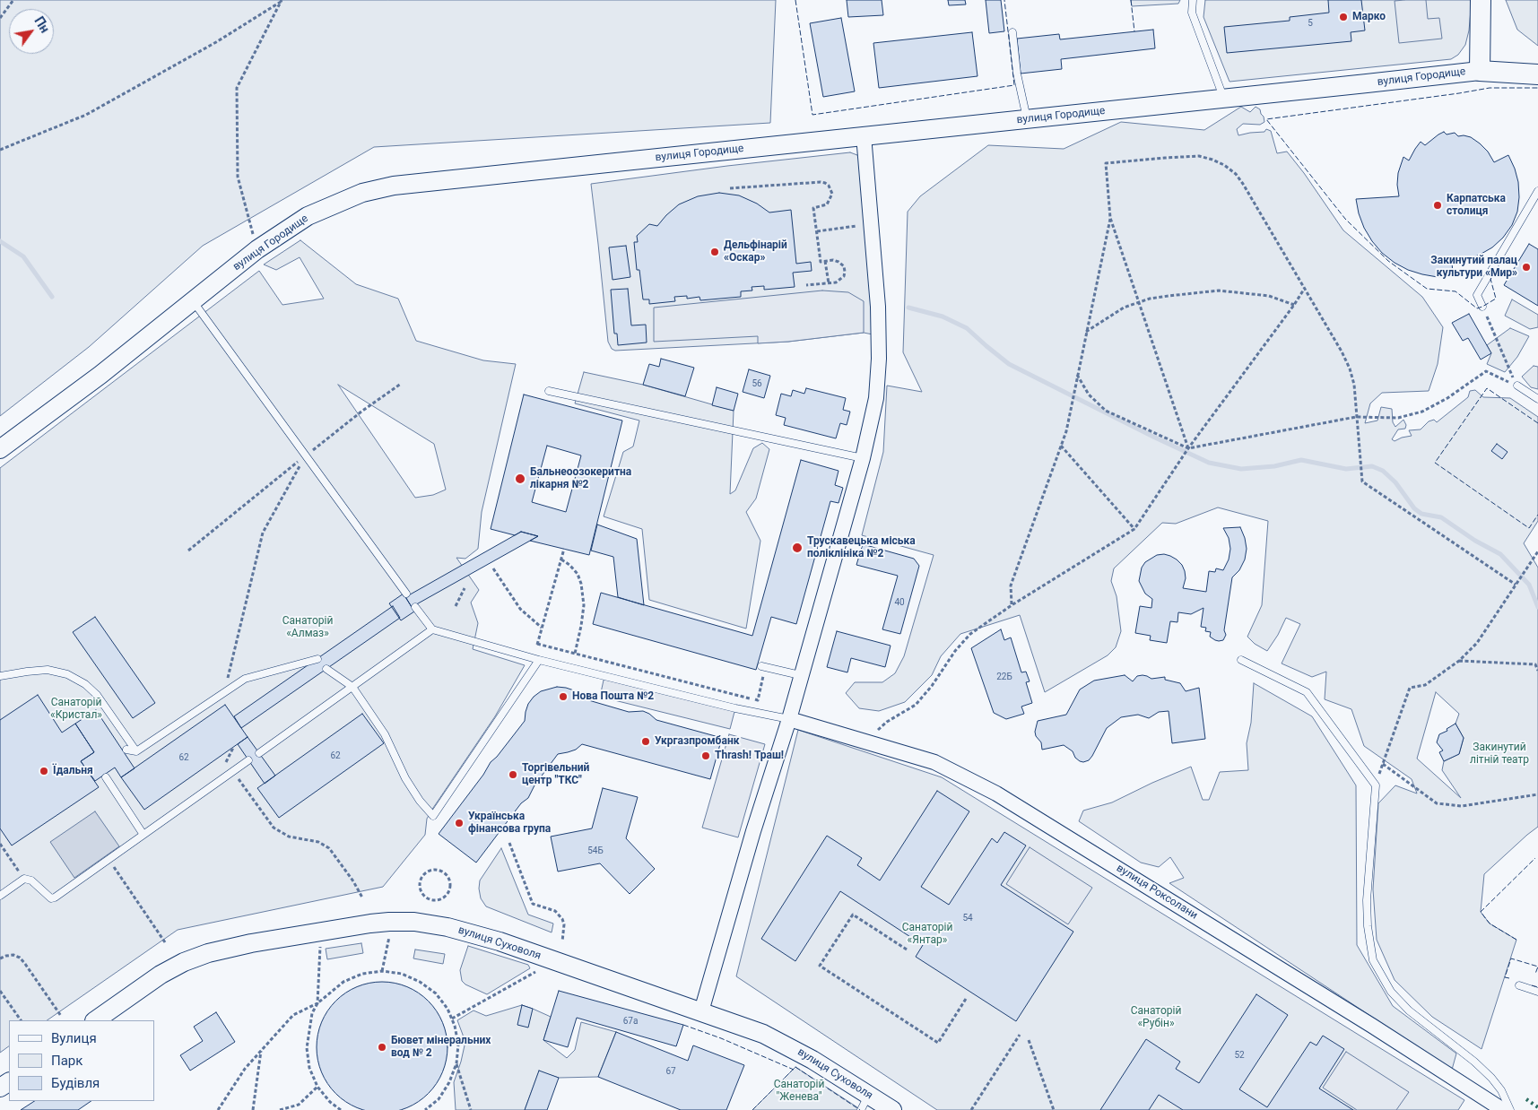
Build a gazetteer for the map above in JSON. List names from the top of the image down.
{
  "streets": {
    "street": ["вулиця Городище", "вулиця Роксолани", "вулиця Суховоля"]
  },
  "parks": [
    "Санаторій «Алмаз»",
    "Санаторій «Кристал»",
    "Закинутий літній театр",
    "Санаторій «Янтар»",
    "Санаторій «Рубін»",
    "Санаторій \"Женева\""
  ],
  "places": [
    "Марко",
    "Карпатська столиця",
    "Дельфінарій «Оскар»",
    "Закинутий палац культури «Мир»",
    "Бальнеоозокеритна лікарня №2",
    "Трускавецька міська поліклініка №2",
    "Нова Пошта №2",
    "Укргазпромбанк",
    "Thrash! Траш!",
    "Їдальня",
    "Торгівельний центр \"ТКС\"",
    "Українська фінансова група",
    "Бювет мінеральних вод № 2"
  ],
  "house_numbers": [
    "5",
    "56",
    "40",
    "22Б",
    "62",
    "62",
    "54Б",
    "54",
    "67а",
    "52",
    "67"
  ],
  "legend": ["Вулиця", "Парк", "Будівля"],
  "north": "top right"
}
